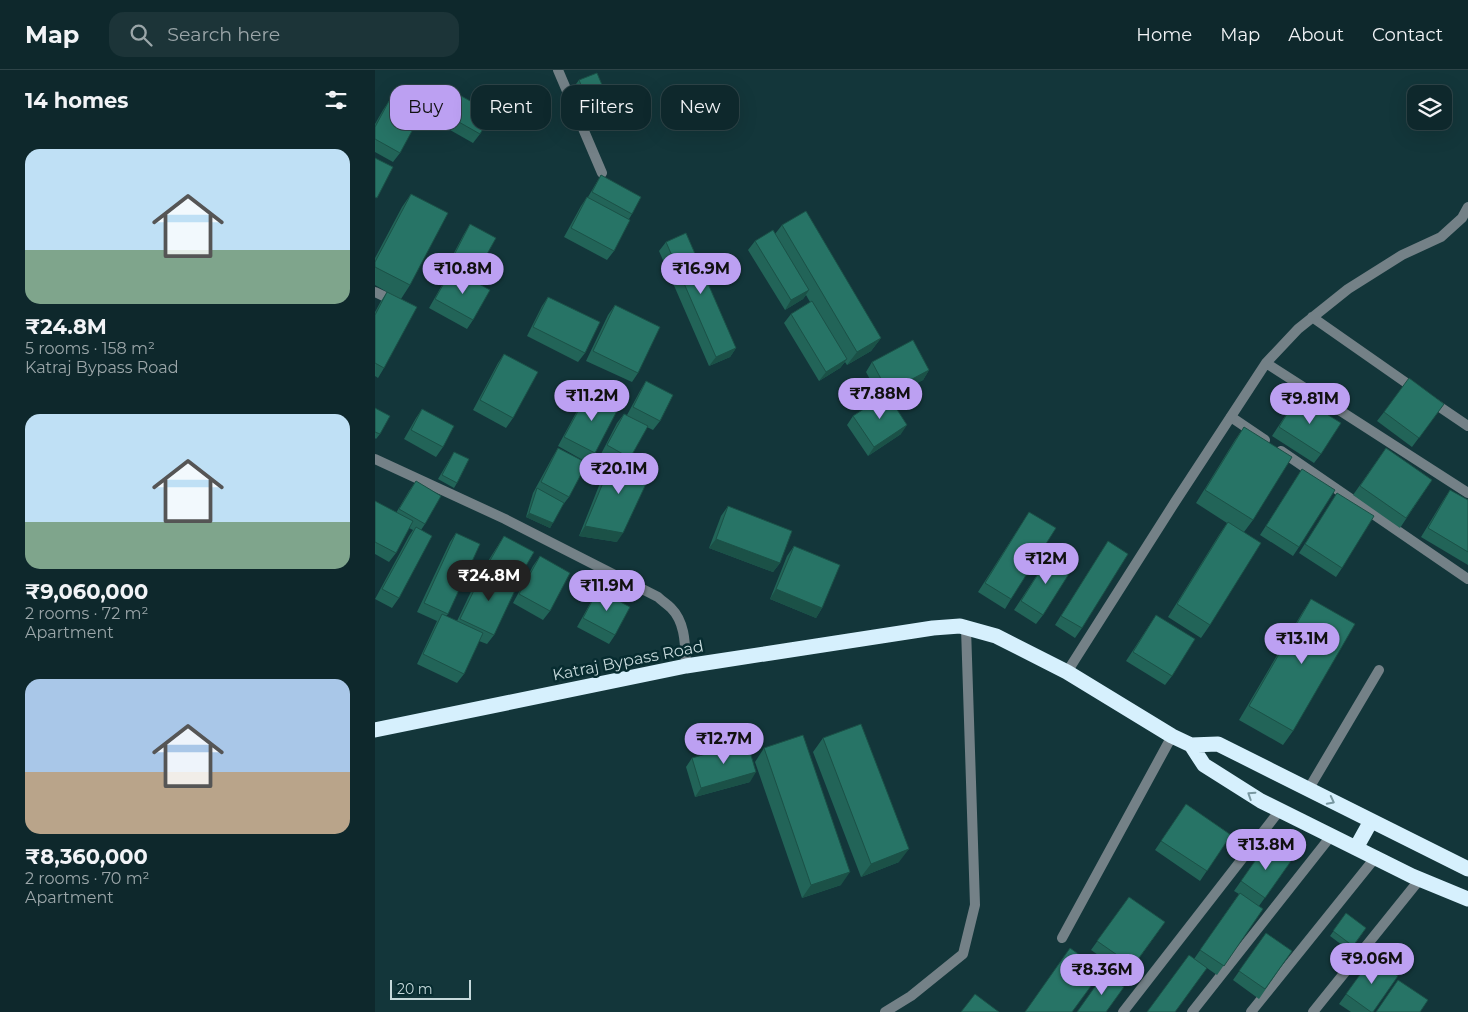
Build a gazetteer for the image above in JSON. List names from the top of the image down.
{
  "streets": {
    "highway": ["Katraj Bypass Road"]
  },
  "scale_bar": "20 m",
  "page": {
    "header": "Map",
    "search": "Search here",
    "nav": [
      "Home",
      "Map",
      "About",
      "Contact"
    ],
    "heading": "14 homes",
    "chip": [
      "Buy",
      "Rent",
      "Filters",
      "New"
    ],
    "list": [
      {
        "name": "₹24.8M",
        "note": "5 rooms · 158 m² · Katraj Bypass Road"
      },
      {
        "name": "₹9,060,000",
        "note": "2 rooms · 72 m² · Apartment"
      },
      {
        "name": "₹8,360,000",
        "note": "2 rooms · 70 m² · Apartment"
      }
    ],
    "price": [
      "₹10.8M",
      "₹16.9M",
      "₹7.88M",
      "₹11.2M",
      "₹9.81M",
      "₹20.1M",
      "₹12M",
      "₹24.8M",
      "₹11.9M",
      "₹13.1M",
      "₹12.7M",
      "₹13.8M",
      "₹9.06M",
      "₹8.36M"
    ],
    "scale": "20 m"
  }
}
